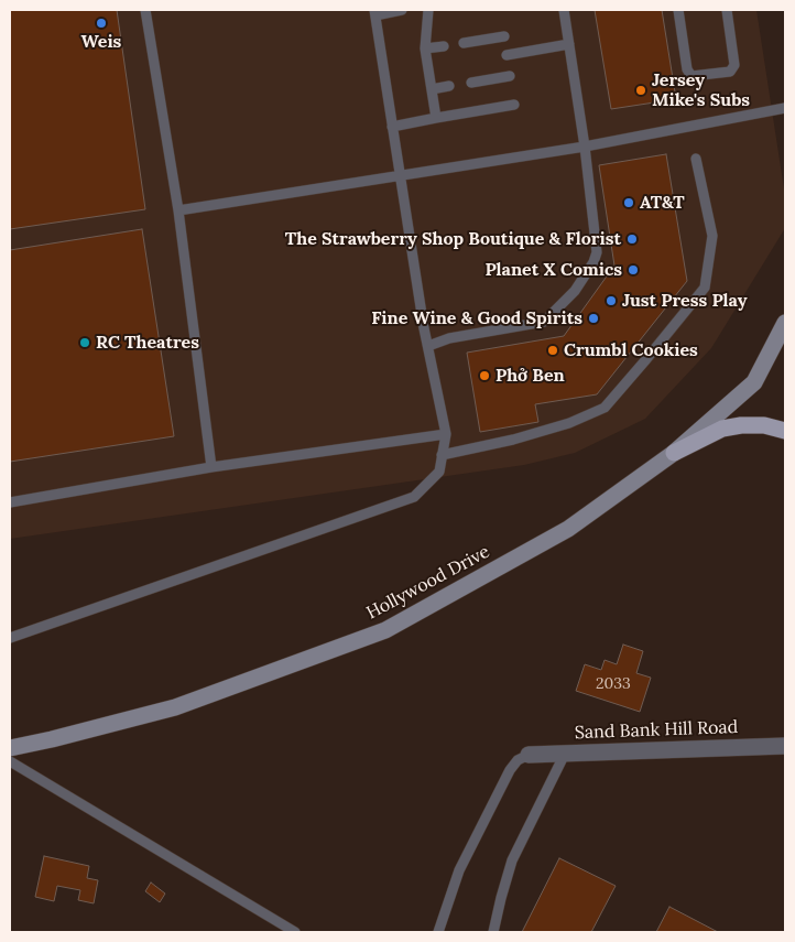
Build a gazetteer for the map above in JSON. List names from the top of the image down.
{
  "streets": {
    "main road": ["Hollywood Drive"],
    "street": ["Sand Bank Hill Road"]
  },
  "places": [
    "Weis",
    "Jersey Mike's Subs",
    "AT&T",
    "The Strawberry Shop Boutique & Florist",
    "Planet X Comics",
    "Just Press Play",
    "Fine Wine & Good Spirits",
    "RC Theatres",
    "Crumbl Cookies",
    "Phở Ben"
  ],
  "house_numbers": ["2033"]
}
